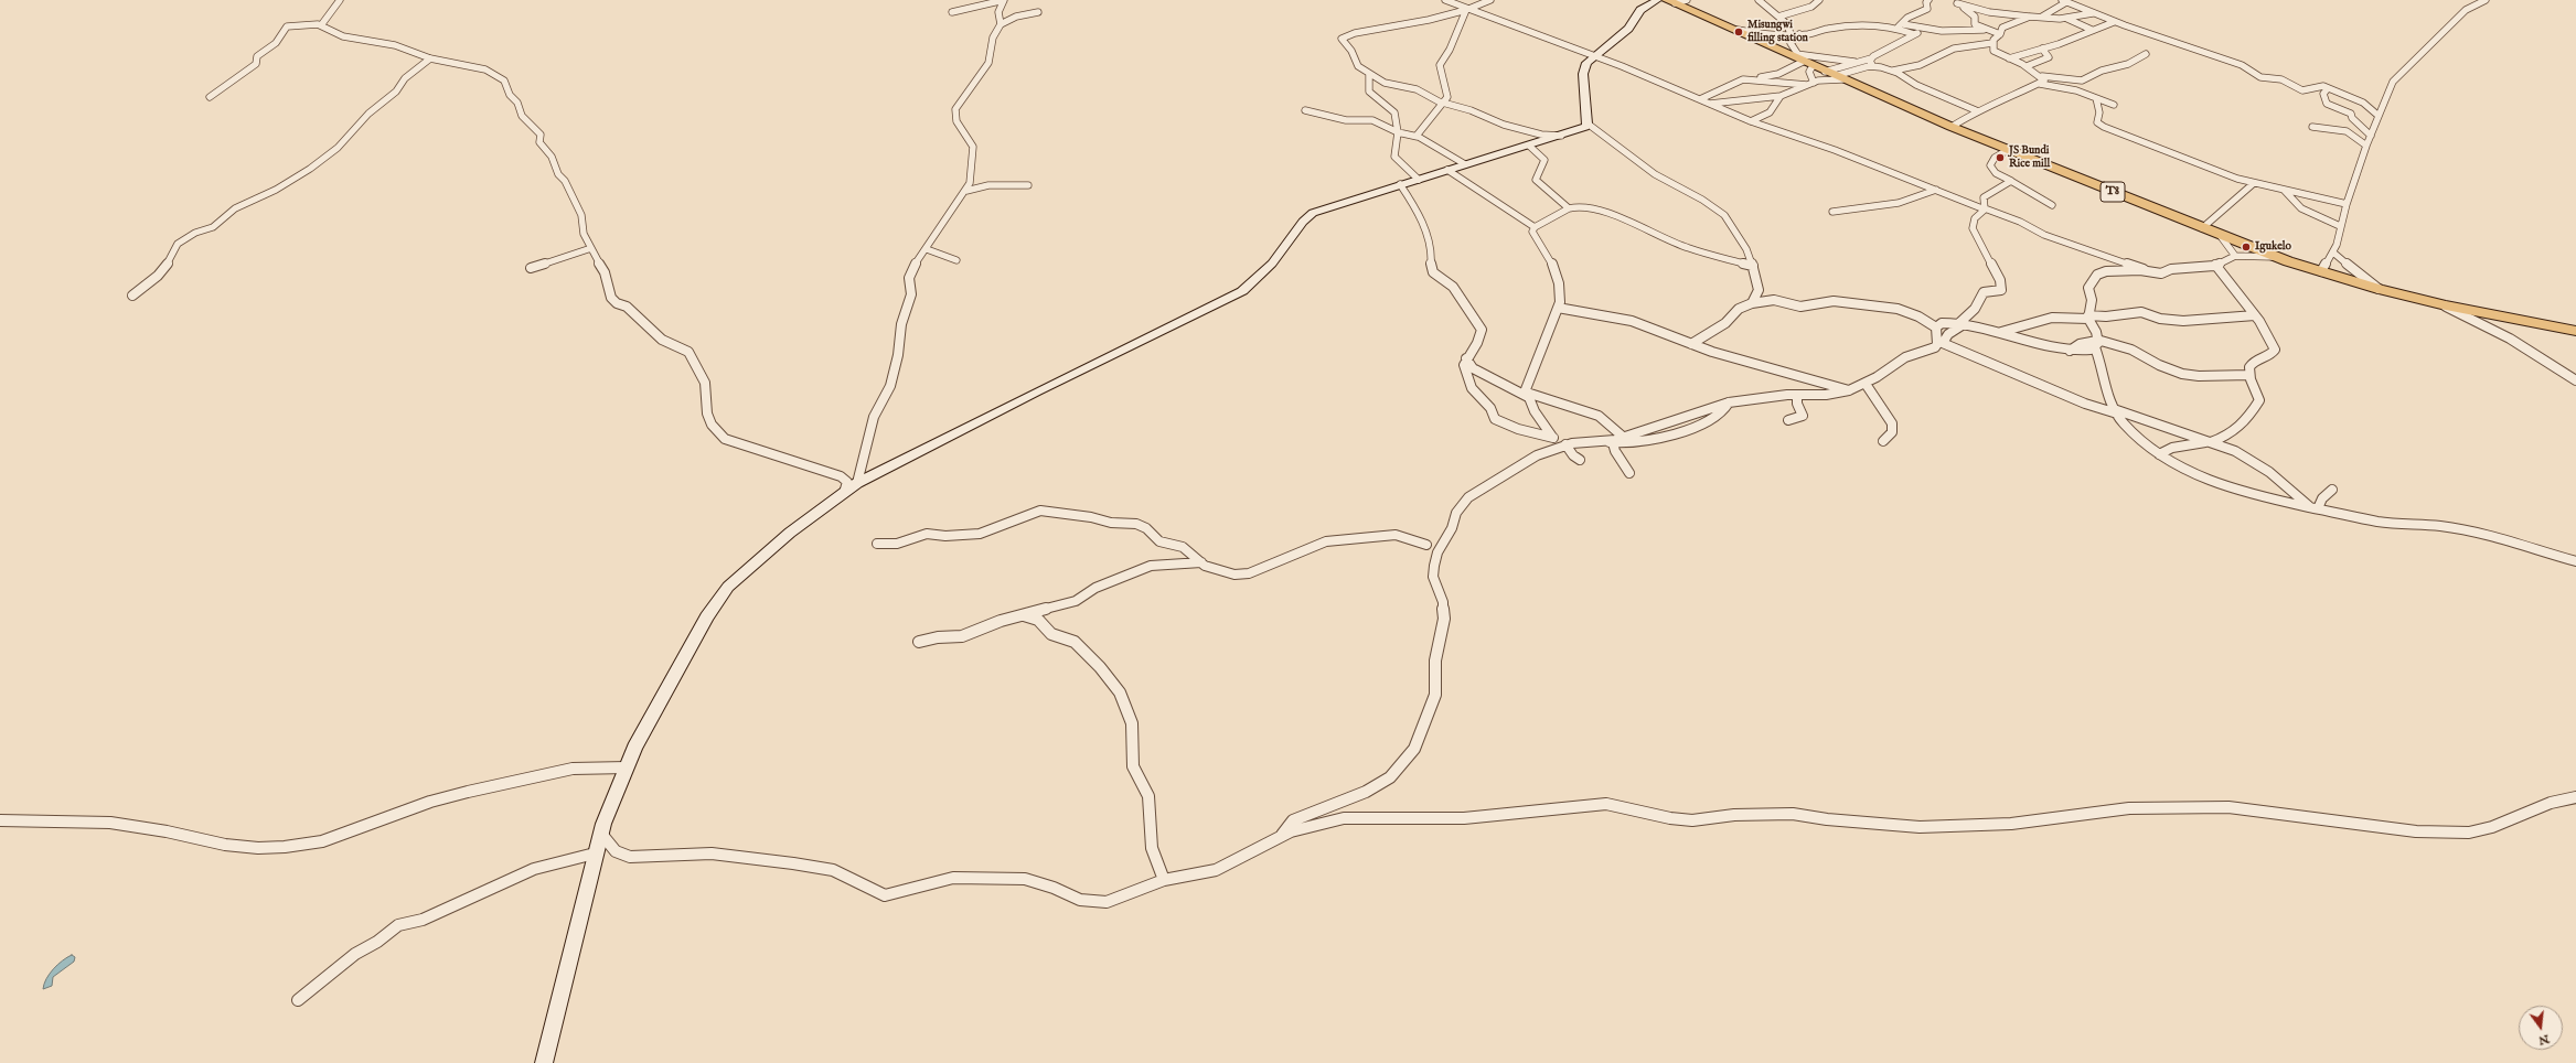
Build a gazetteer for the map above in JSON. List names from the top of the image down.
{
  "streets": {
    "highway": ["T8"]
  },
  "places": ["Misungwi filling station", "JS Bundi Rice mill", "Igukelo"],
  "north": "bottom"
}
